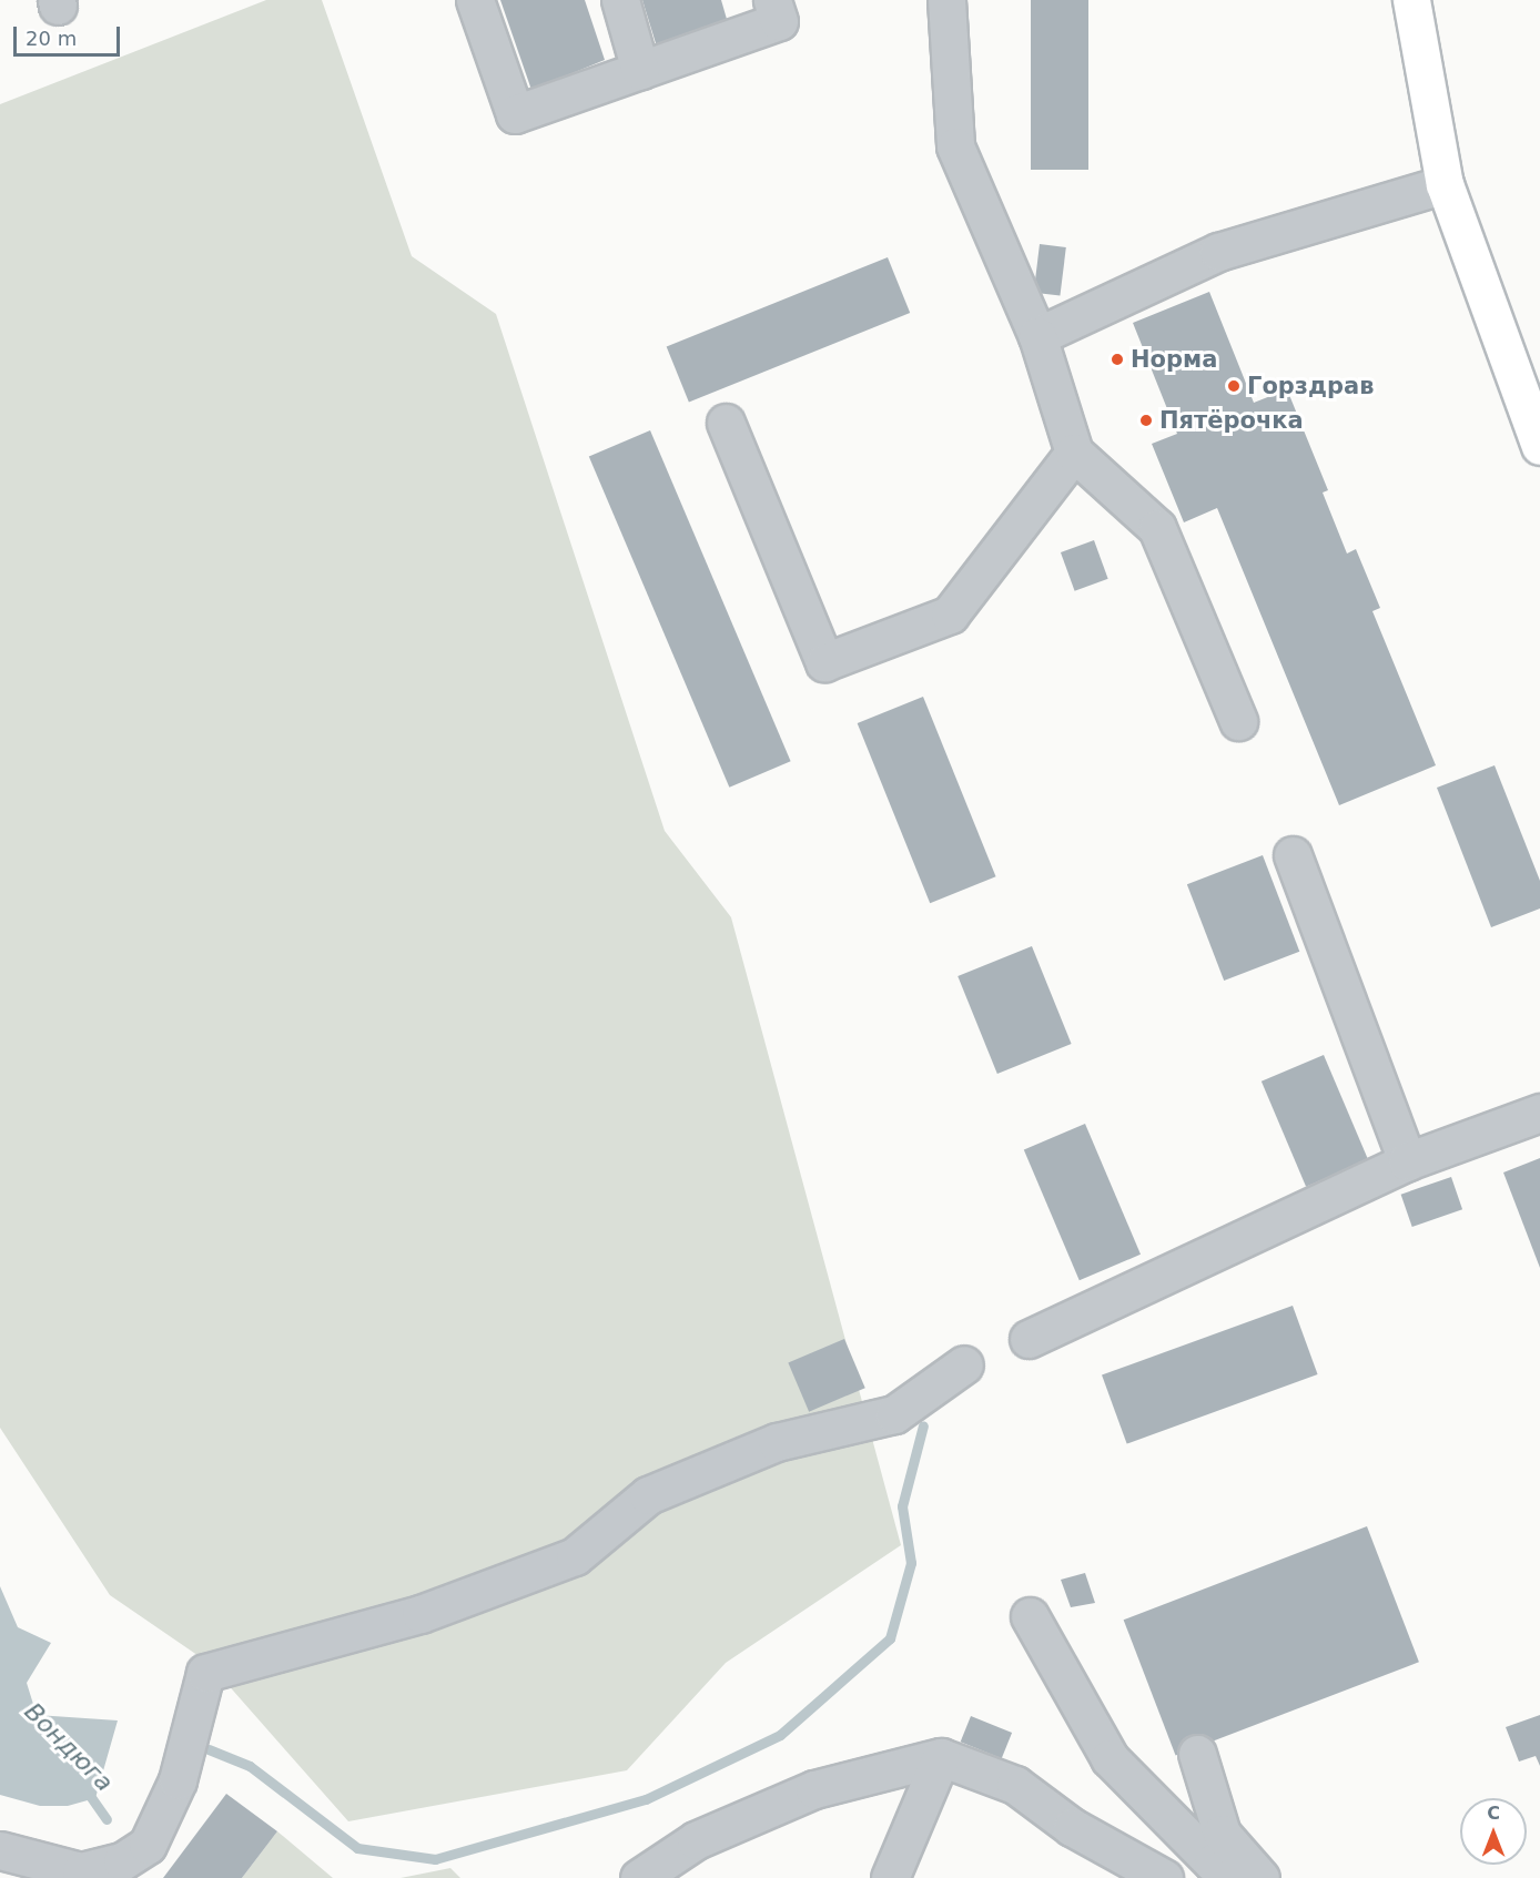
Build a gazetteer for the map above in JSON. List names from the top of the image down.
{
  "water": ["Вондюга"],
  "places": ["Норма", "Горздрав", "Пятёрочка"],
  "scale_bar": "20 m",
  "north": "top"
}
